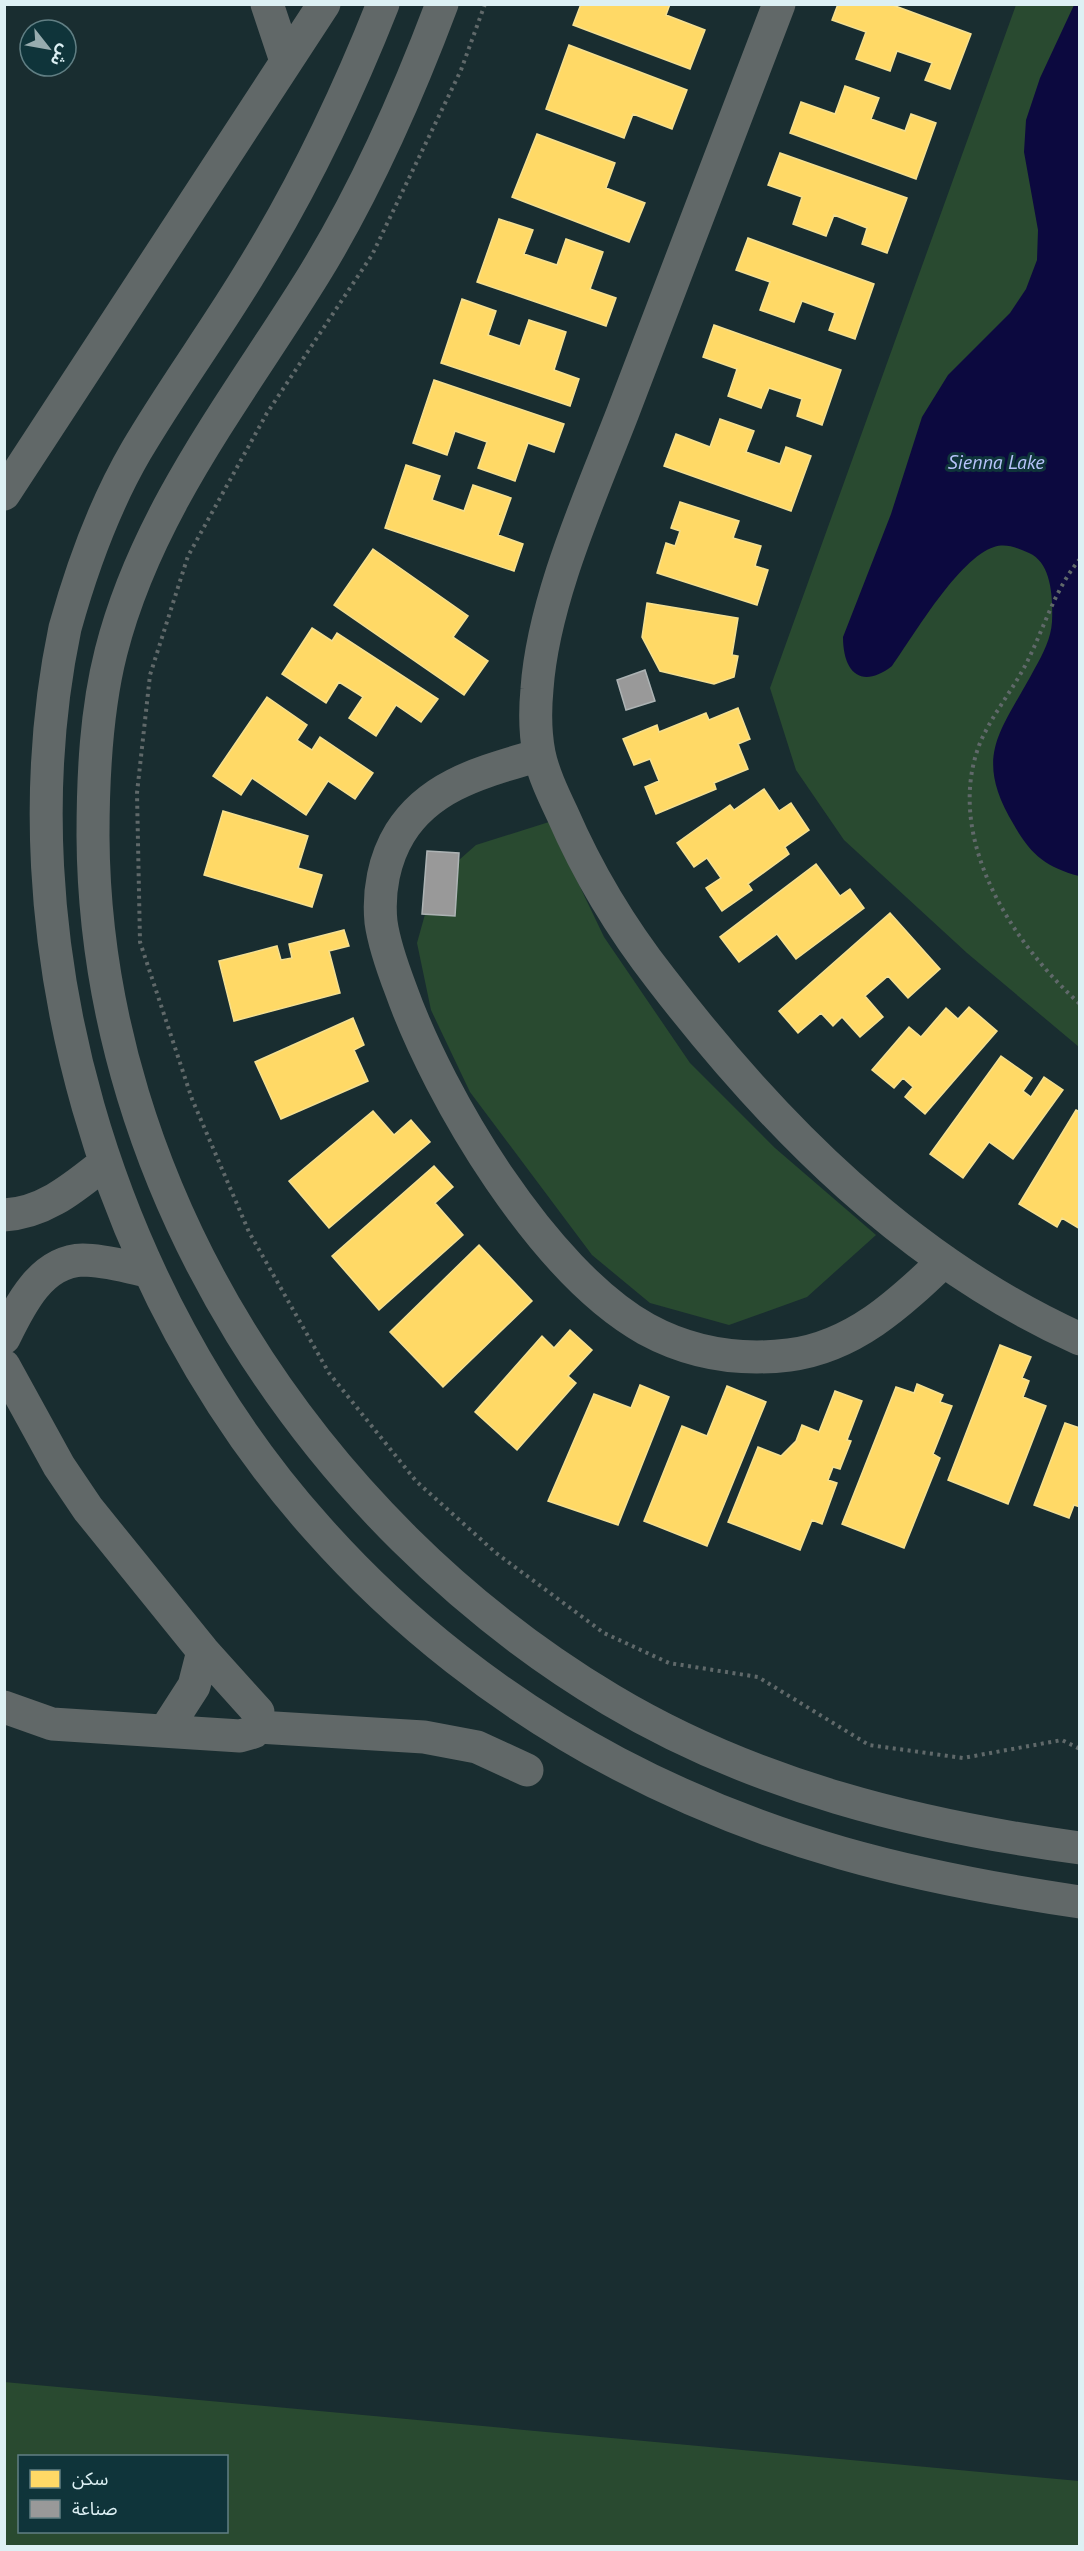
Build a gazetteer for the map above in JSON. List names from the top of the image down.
{
  "water": ["Sienna Lake"],
  "legend": ["سكن", "صناعة"],
  "north": "bottom right"
}
